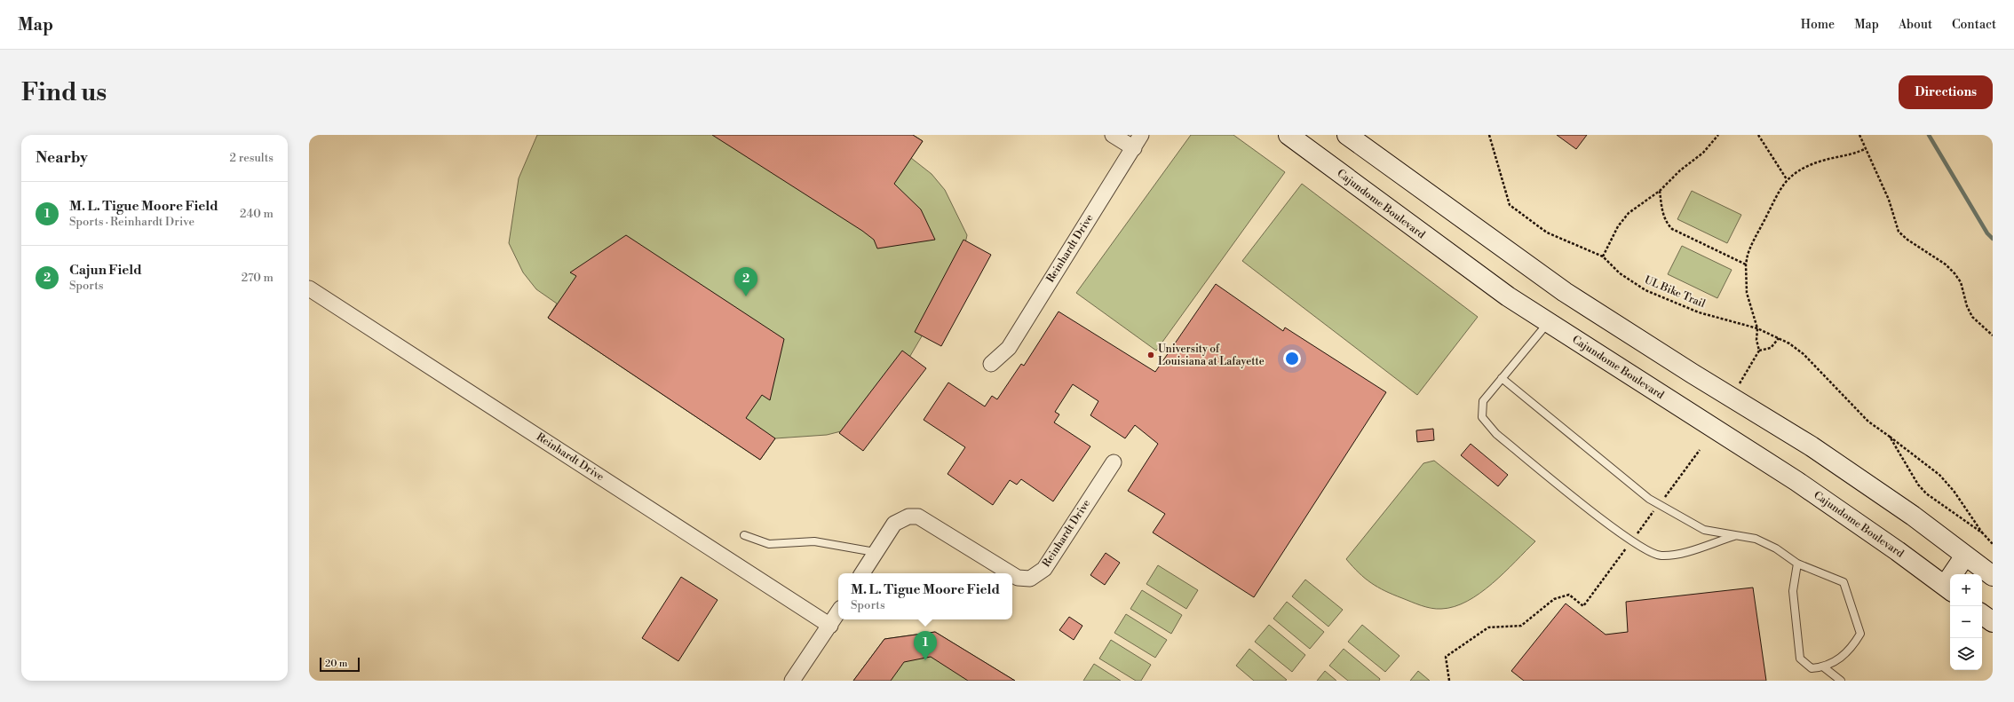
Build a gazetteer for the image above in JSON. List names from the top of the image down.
{
  "streets": {
    "street": ["Cajundome Boulevard", "Reinhardt Drive"],
    "path": ["UL Bike Trail"]
  },
  "places": ["University of Louisiana at Lafayette"],
  "scale_bar": "20 m",
  "page": {
    "header": "Map",
    "nav": [
      "Home",
      "Map",
      "About",
      "Contact"
    ],
    "buttons": "Directions",
    "title": "Find us",
    "heading": ["Nearby", "2 results"],
    "list": [
      {
        "mark": "1",
        "name": "M. L. Tigue Moore Field",
        "note": "Sports · Reinhardt Drive",
        "value": "240 m"
      },
      {
        "mark": "2",
        "name": "Cajun Field",
        "note": "Sports",
        "value": "270 m"
      }
    ],
    "pins": ["2", "1"],
    "popup": ["M. L. Tigue Moore Field", "Sports"],
    "map_buttons": ["+", "−"],
    "scale": "20 m"
  }
}
